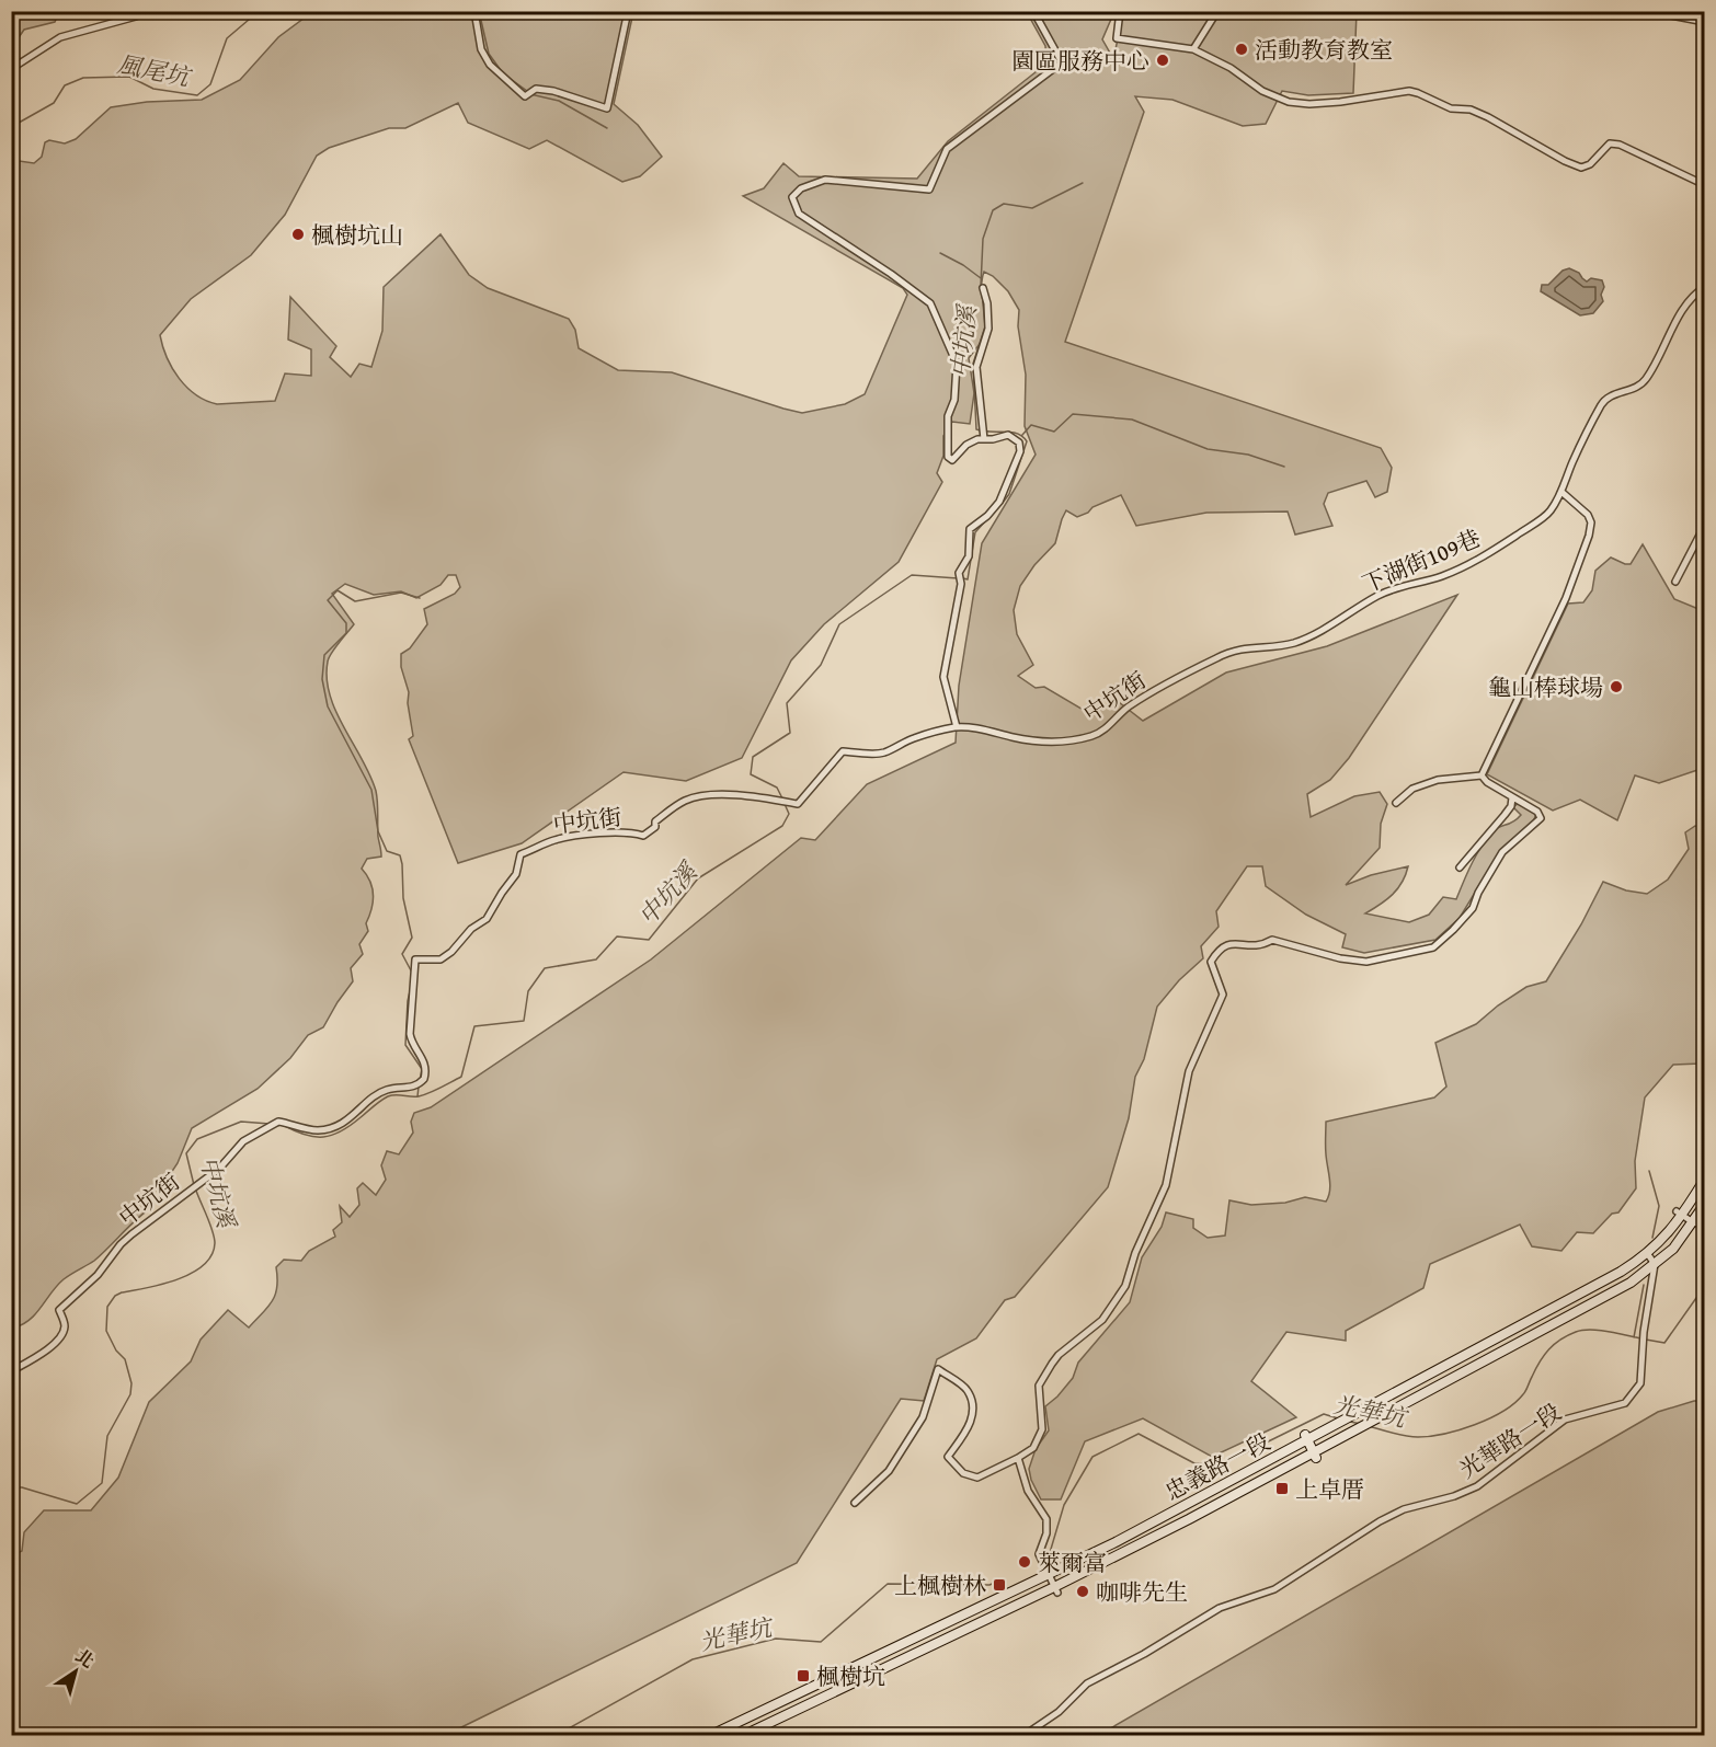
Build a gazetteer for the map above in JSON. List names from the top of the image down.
{
  "streets": {
    "main road": ["忠義路一段"],
    "street": ["下湖街109巷", "中坑街", "光華路一段"]
  },
  "crossings": [
    ["下湖街109巷", "中坑街"],
    ["光華路一段", "忠義路一段"]
  ],
  "water": ["風尾坑", "中坑溪", "光華坑"],
  "places": {
    "other": [
      "活動教育教室",
      "園區服務中心",
      "楓樹坑山",
      "龜山棒球場",
      "萊爾富",
      "咖啡先生"
    ],
    "transit": ["上卓厝", "上楓樹林", "楓樹坑"]
  },
  "north": "top right"
}
